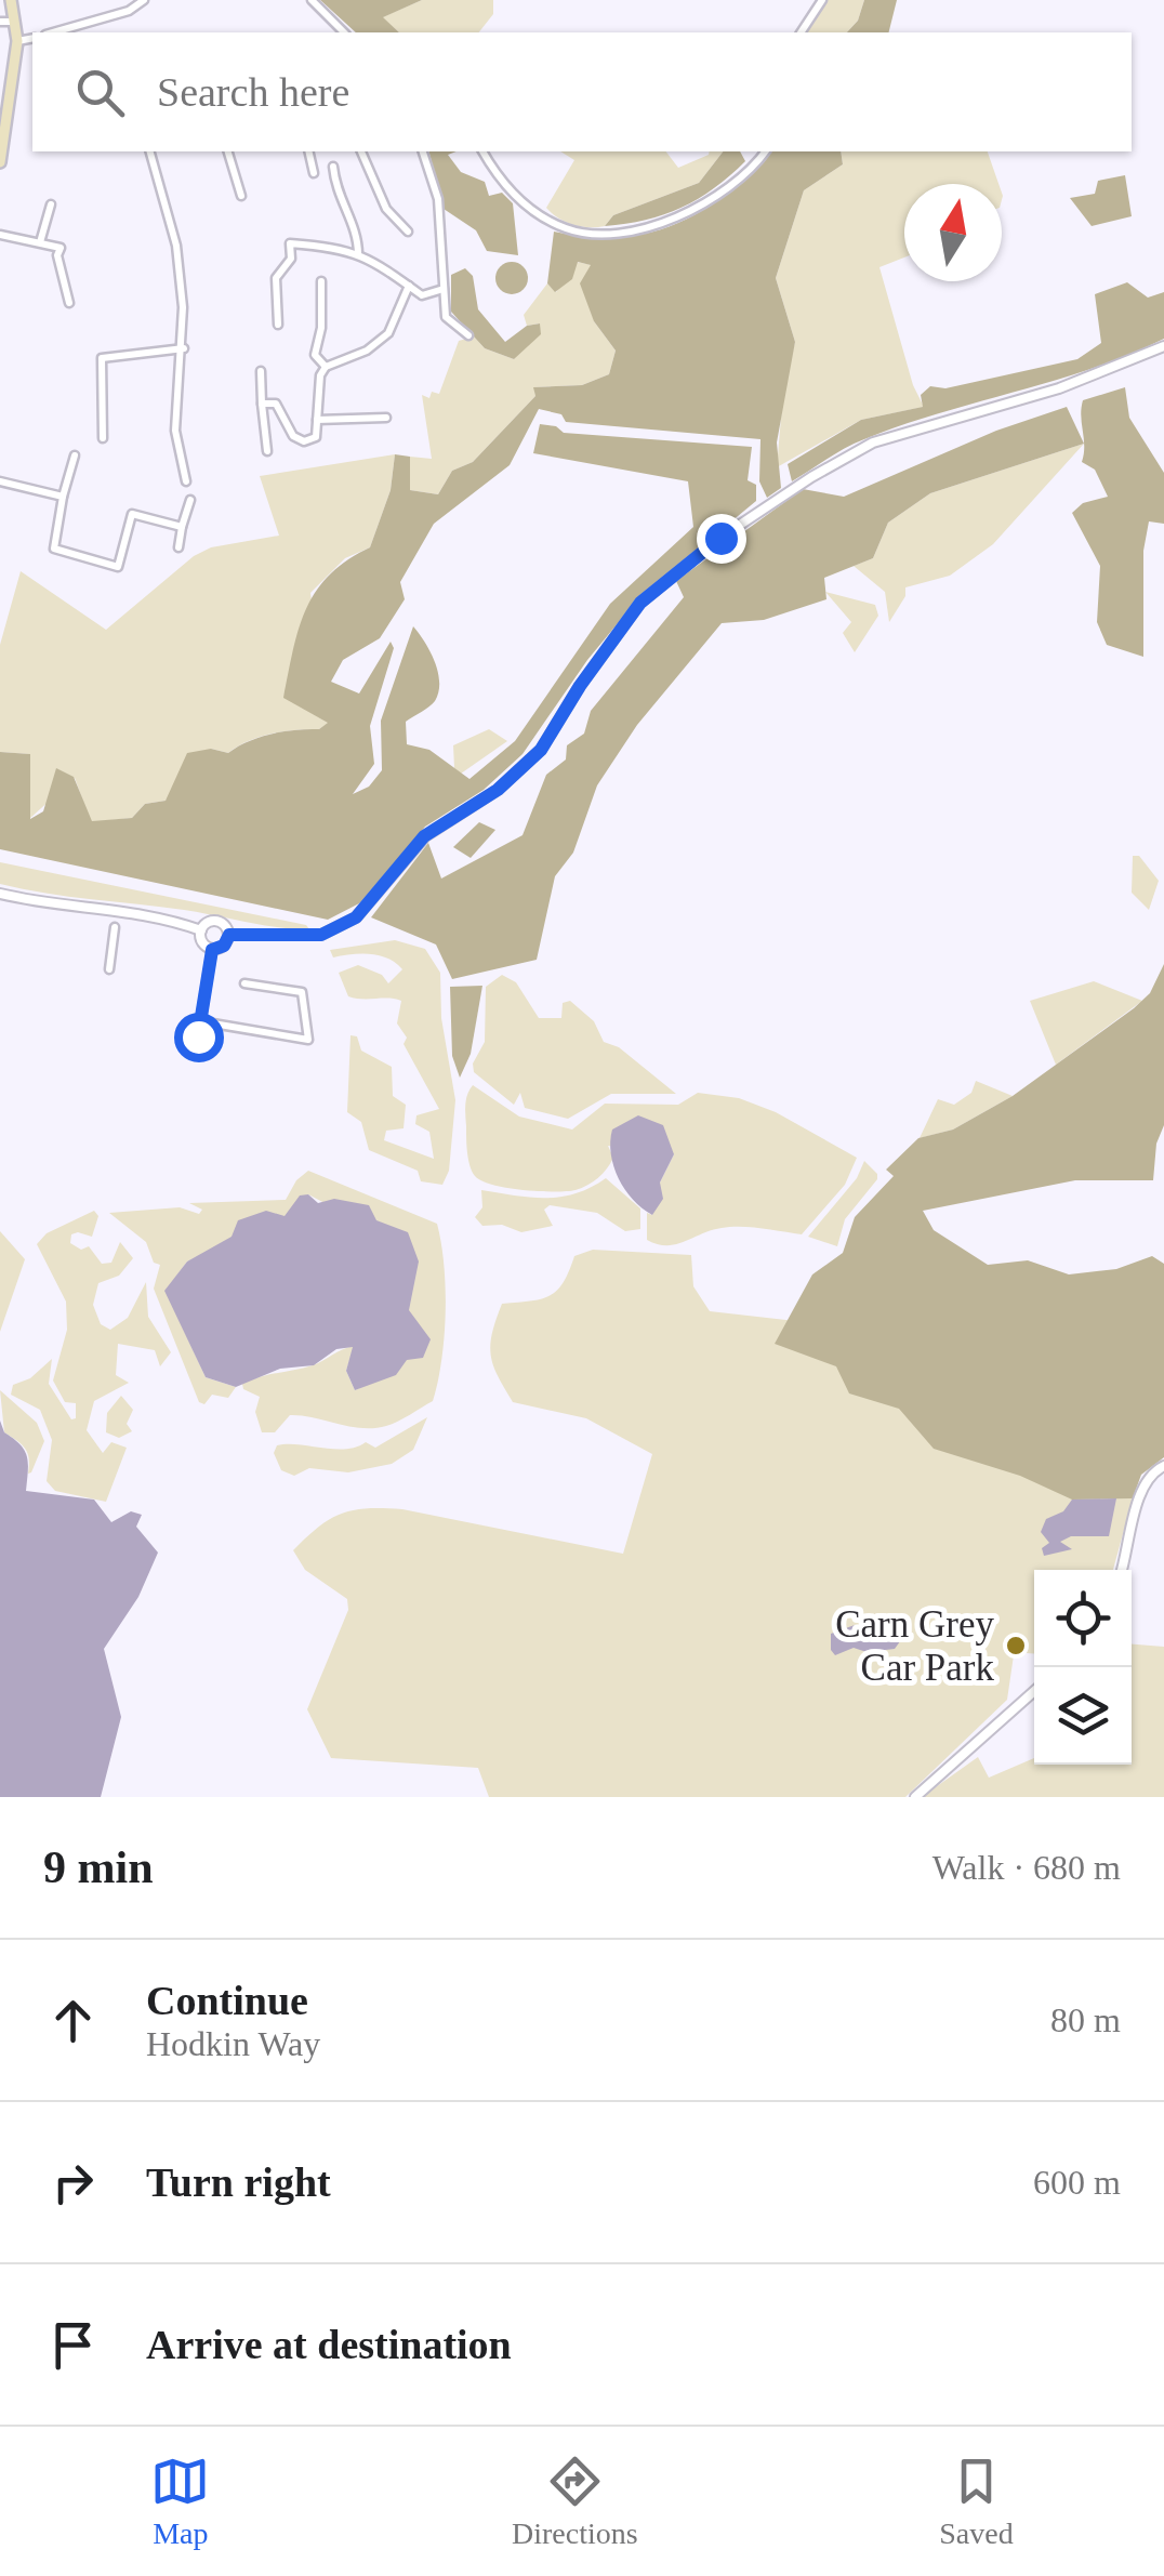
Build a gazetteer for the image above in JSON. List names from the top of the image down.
{
  "places": ["Carn Grey Car Park"],
  "north": "top",
  "page": {
    "search": "Search here",
    "heading": ["9 min", "Walk · 680 m"],
    "list": [
      ["Continue", "Hodkin Way", "80 m"],
      ["Turn right", "600 m"],
      "Arrive at destination"
    ],
    "nav": ["Map", "Directions", "Saved"]
  }
}
